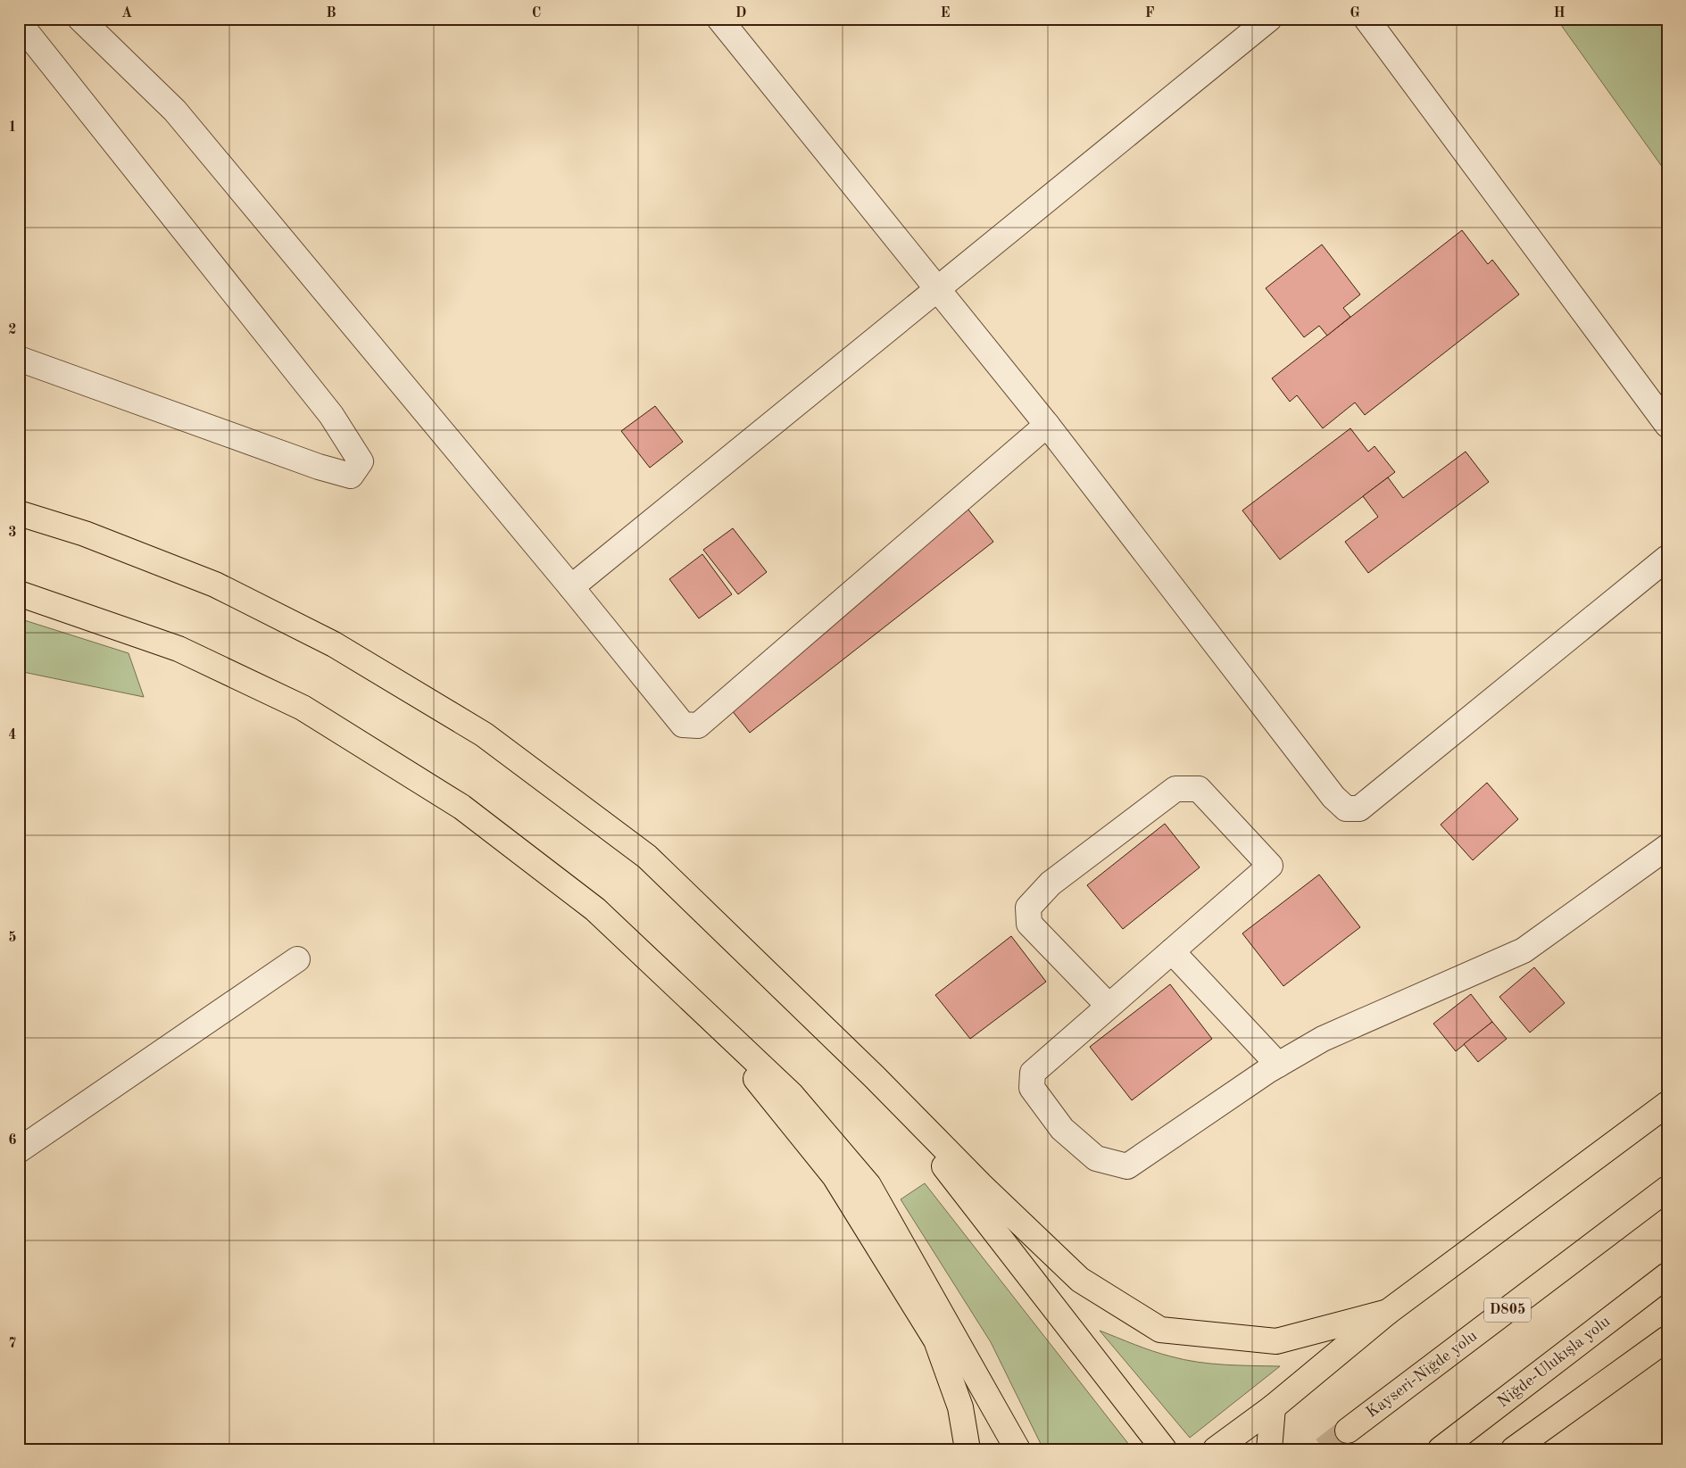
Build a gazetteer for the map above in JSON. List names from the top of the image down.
{
  "streets": {
    "highway": ["D805", "Niğde-Ulukışla yolu", "Kayseri-Niğde yolu"]
  },
  "grid": {
    "columns": [
      "A",
      "B",
      "C",
      "D",
      "E",
      "F",
      "G",
      "H"
    ],
    "rows": [
      "1",
      "2",
      "3",
      "4",
      "5",
      "6",
      "7"
    ]
  }
}
